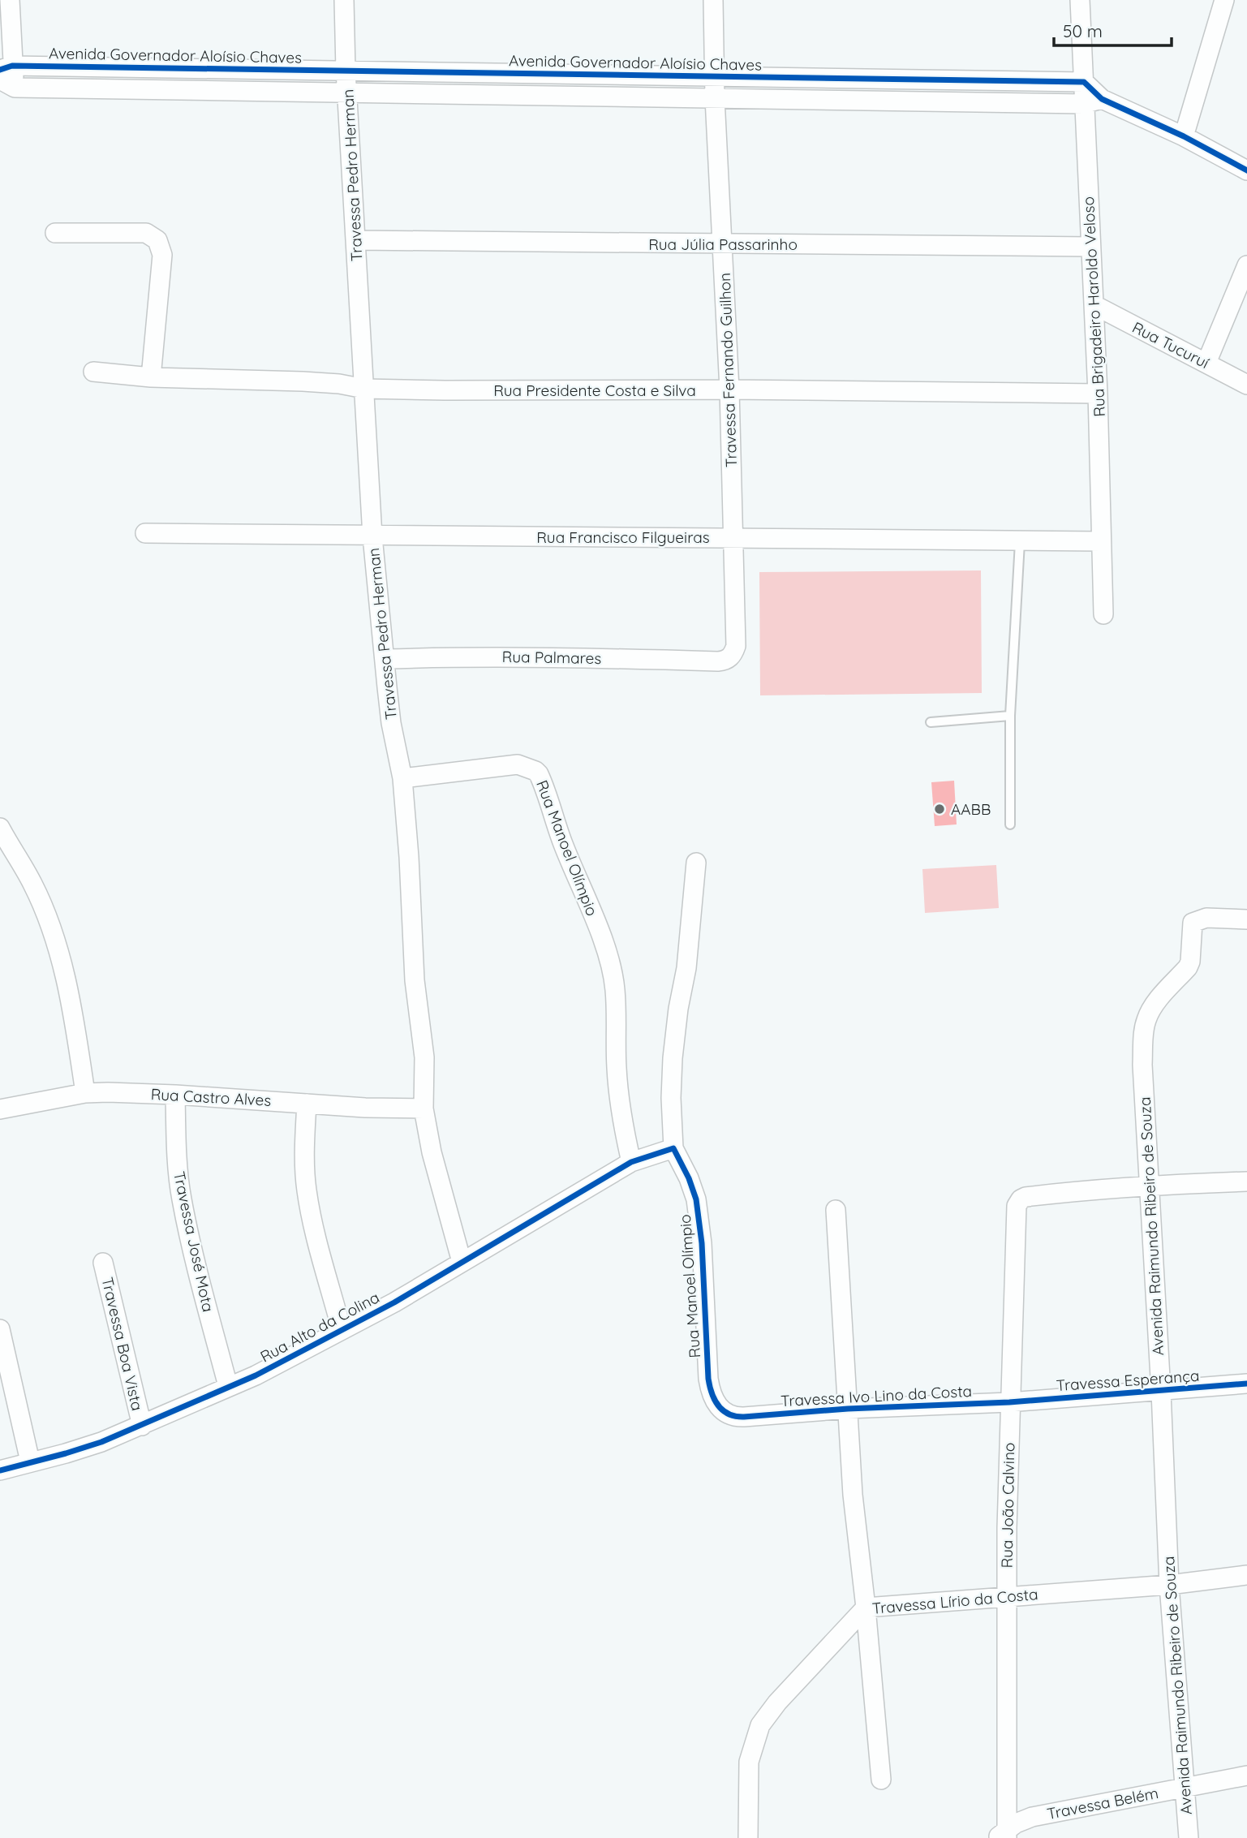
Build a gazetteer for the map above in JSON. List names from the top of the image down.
{
  "streets": {
    "street": [
      "Avenida Governador Aloísio Chaves",
      "Travessa Pedro Herman",
      "Rua Júlia Passarinho",
      "Rua Brigadeiro Haroldo Veloso",
      "Rua Tucuruí",
      "Travessa Fernando Guilhon",
      "Rua Presidente Costa e Silva",
      "Rua Francisco Filgueiras",
      "Rua Palmares",
      "Rua Manoel Olímpio",
      "Rua Castro Alves",
      "Avenida Raimundo Ribeiro de Souza",
      "Travessa José Mota",
      "Rua Alto da Colina",
      "Travessa Boa Vista",
      "Travessa Esperança",
      "Travessa Ivo Lino da Costa",
      "Rua João Calvino",
      "Travessa Lírio da Costa",
      "Travessa Belém"
    ]
  },
  "crossings": [
    ["Avenida Governador Aloísio Chaves", "Travessa Pedro Herman"],
    ["Avenida Governador Aloísio Chaves", "Travessa Fernando Guilhon"],
    ["Travessa Pedro Herman", "Rua Júlia Passarinho"],
    ["Travessa Pedro Herman", "Rua Presidente Costa e Silva"],
    ["Travessa Pedro Herman", "Rua Francisco Filgueiras"],
    ["Travessa Pedro Herman", "Rua Palmares"],
    ["Travessa Pedro Herman", "Rua Manoel Olímpio"],
    ["Travessa Pedro Herman", "Rua Castro Alves"],
    ["Travessa Pedro Herman", "Rua Alto da Colina"],
    ["Rua Júlia Passarinho", "Rua Brigadeiro Haroldo Veloso"],
    ["Rua Júlia Passarinho", "Travessa Fernando Guilhon"],
    ["Rua Brigadeiro Haroldo Veloso", "Rua Tucuruí"],
    ["Rua Brigadeiro Haroldo Veloso", "Rua Presidente Costa e Silva"],
    ["Rua Brigadeiro Haroldo Veloso", "Rua Francisco Filgueiras"],
    ["Travessa Fernando Guilhon", "Rua Presidente Costa e Silva"],
    ["Travessa Fernando Guilhon", "Rua Francisco Filgueiras"],
    ["Travessa Fernando Guilhon", "Rua Palmares"],
    ["Rua Manoel Olímpio", "Rua Alto da Colina"],
    ["Rua Manoel Olímpio", "Travessa Ivo Lino da Costa"],
    ["Rua Castro Alves", "Travessa José Mota"],
    ["Avenida Raimundo Ribeiro de Souza", "Travessa Esperança"],
    ["Avenida Raimundo Ribeiro de Souza", "Rua João Calvino"],
    ["Avenida Raimundo Ribeiro de Souza", "Travessa Lírio da Costa"],
    ["Avenida Raimundo Ribeiro de Souza", "Travessa Belém"],
    ["Travessa José Mota", "Rua Alto da Colina"],
    ["Rua Alto da Colina", "Travessa Boa Vista"],
    ["Travessa Esperança", "Travessa Ivo Lino da Costa"],
    ["Travessa Esperança", "Rua João Calvino"],
    ["Travessa Ivo Lino da Costa", "Rua João Calvino"],
    ["Rua João Calvino", "Travessa Lírio da Costa"],
    ["Rua João Calvino", "Travessa Belém"]
  ],
  "places": ["AABB"],
  "scale_bar": "50 m"
}
